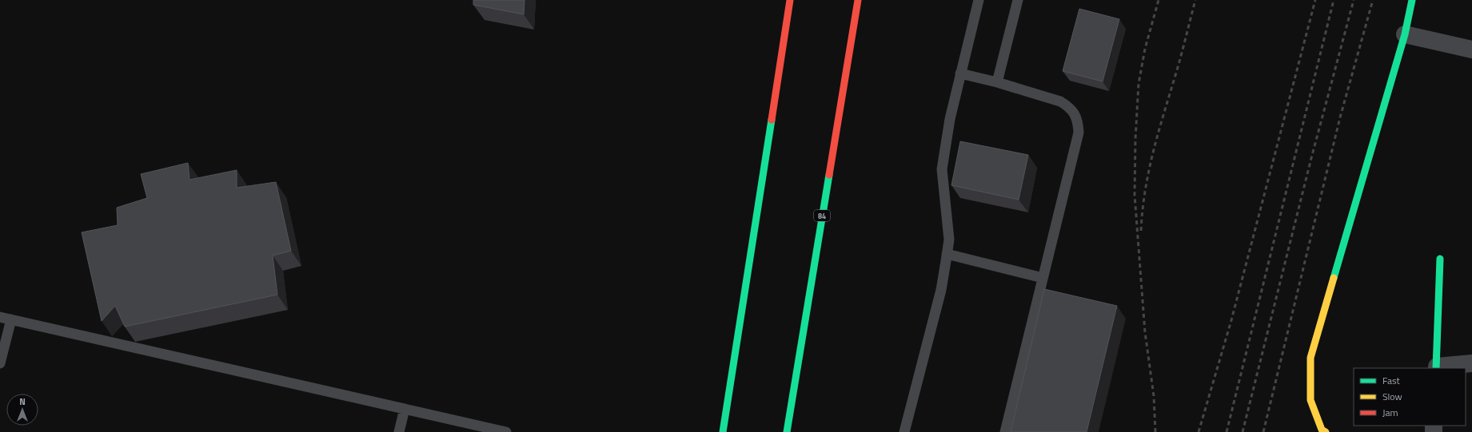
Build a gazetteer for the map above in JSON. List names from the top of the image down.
{
  "streets": {
    "main road": ["84"]
  },
  "legend": ["Fast", "Slow", "Jam"],
  "north": "top"
}
